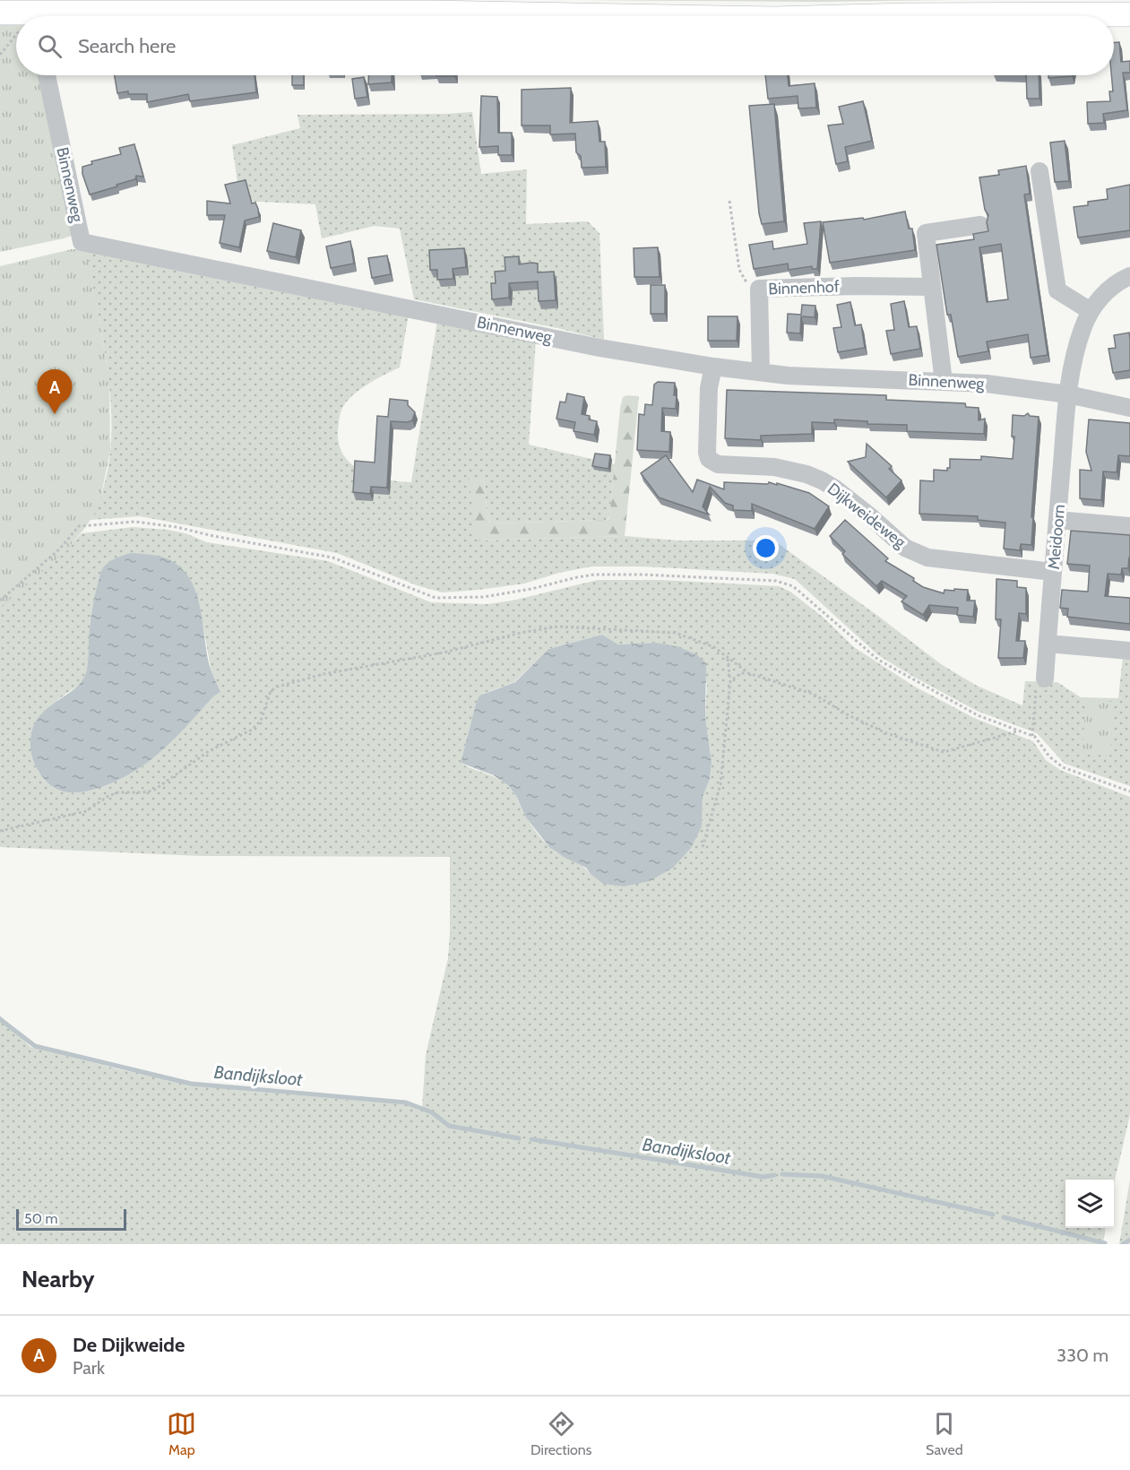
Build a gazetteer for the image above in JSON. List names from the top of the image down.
{
  "streets": {
    "street": [
      "Binnenweg",
      "Binnenhof",
      "Dijkweideweg",
      "Meidoorn"
    ]
  },
  "crossings": [
    ["Binnenweg", "Binnenhof"],
    ["Binnenweg", "Dijkweideweg"],
    ["Binnenweg", "Meidoorn"],
    ["Dijkweideweg", "Meidoorn"]
  ],
  "water": ["Bandijksloot"],
  "scale_bar": "50 m",
  "page": {
    "search": "Search here",
    "pins": "A",
    "scale": "50 m",
    "heading": "Nearby",
    "list": [
      {
        "mark": "A",
        "name": "De Dijkweide",
        "note": "Park",
        "value": "330 m"
      }
    ],
    "nav": ["Map", "Directions", "Saved"]
  }
}
